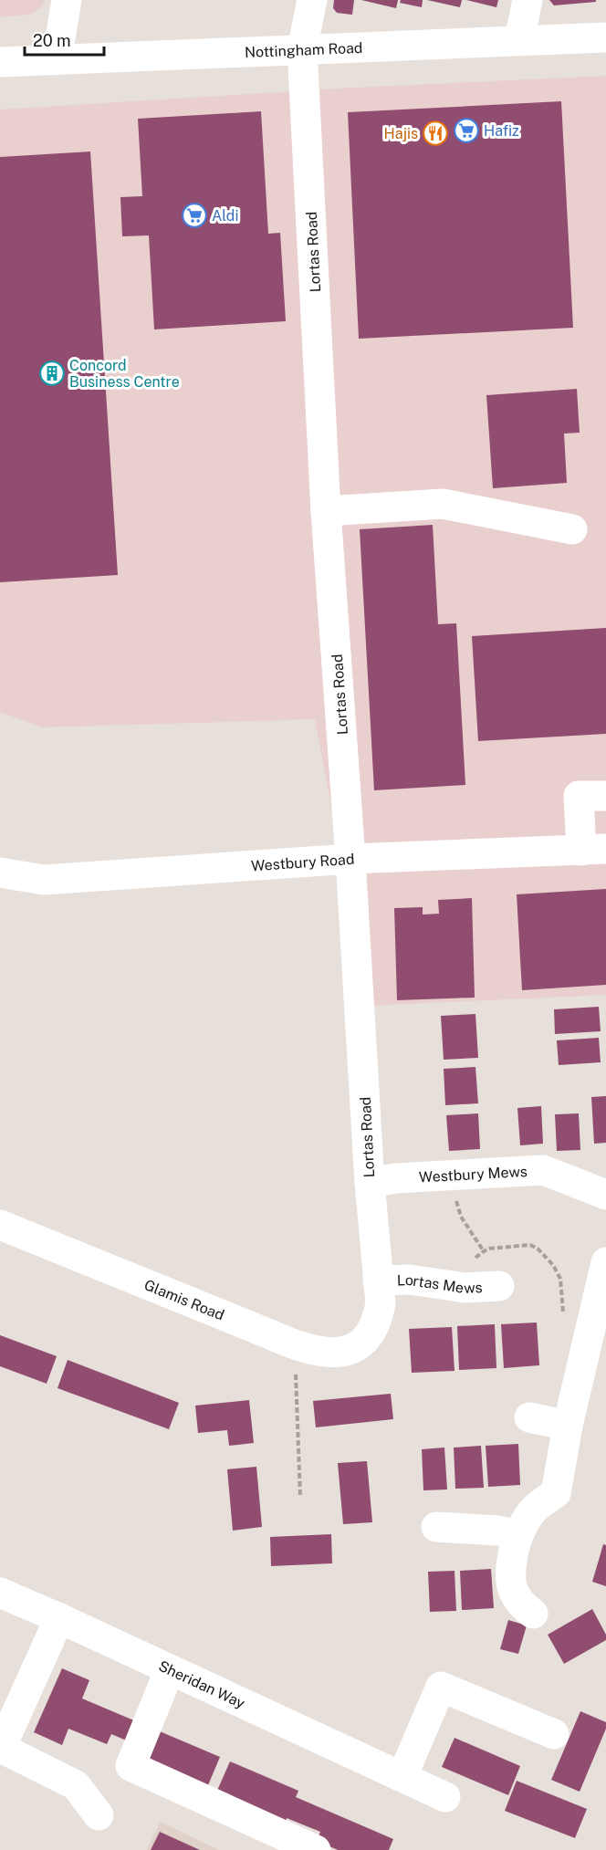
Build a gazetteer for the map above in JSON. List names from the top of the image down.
{
  "streets": {
    "street": [
      "Nottingham Road",
      "Lortas Road",
      "Westbury Road",
      "Westbury Mews",
      "Lortas Mews",
      "Glamis Road",
      "Sheridan Way"
    ]
  },
  "crossings": [
    ["Nottingham Road", "Lortas Road"],
    ["Lortas Road", "Westbury Road"],
    ["Lortas Road", "Westbury Mews"],
    ["Lortas Road", "Lortas Mews"],
    ["Lortas Road", "Glamis Road"]
  ],
  "places": {
    "supermarket": ["Hafiz", "Aldi"],
    "restaurant": ["Hajis"],
    "building": ["Concord Business Centre"]
  },
  "scale_bar": "20 m"
}
